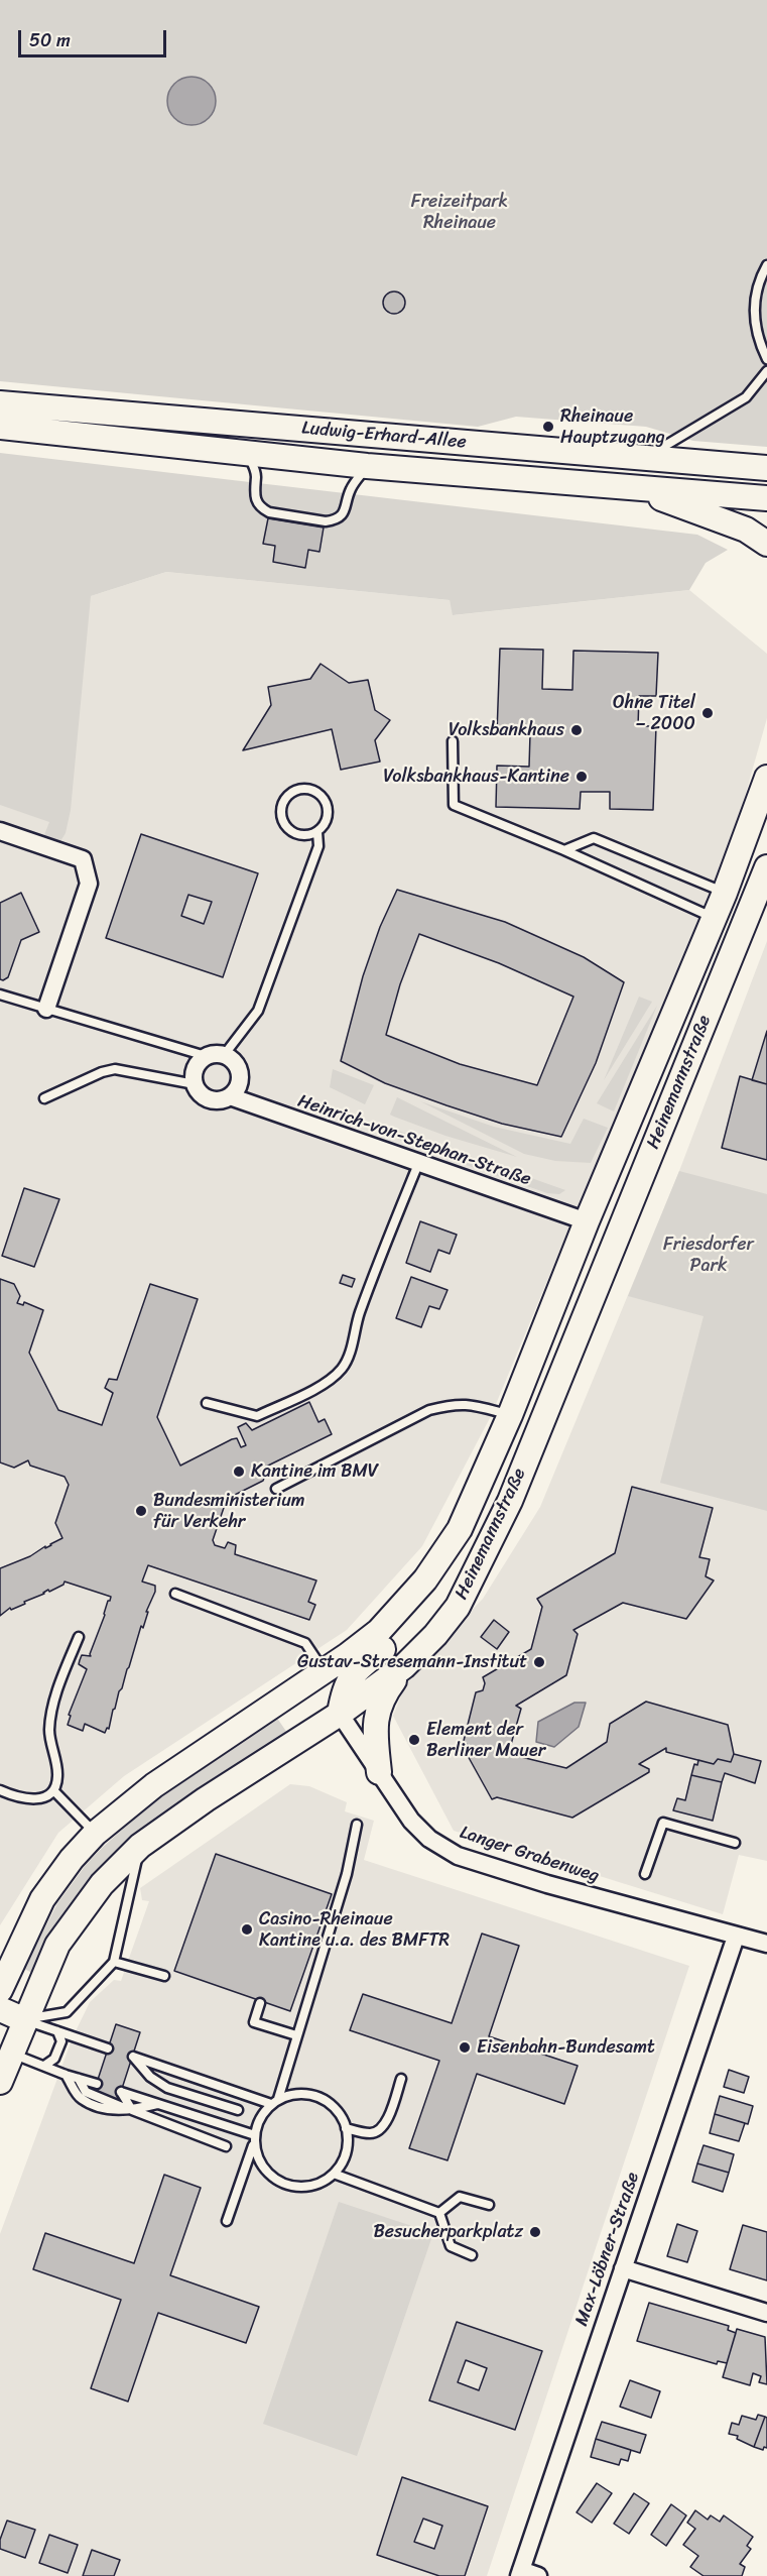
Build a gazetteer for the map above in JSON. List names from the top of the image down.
{
  "streets": {
    "main road": ["Ludwig-Erhard-Allee", "Heinemannstraße"],
    "street": ["Heinrich-von-Stephan-Straße", "Langer Grabenweg", "Max-Löbner-Straße"]
  },
  "crossings": [
    ["Heinemannstraße", "Heinrich-von-Stephan-Straße"],
    ["Heinemannstraße", "Langer Grabenweg"],
    ["Langer Grabenweg", "Max-Löbner-Straße"]
  ],
  "parks": ["Freizeitpark Rheinaue", "Friesdorfer Park"],
  "places": [
    "Rheinaue Hauptzugang",
    "Ohne Titel – 2000",
    "Volksbankhaus",
    "Volksbankhaus-Kantine",
    "Kantine im BMV",
    "Bundesministerium für Verkehr",
    "Gustav-Stresemann-Institut",
    "Element der Berliner Mauer",
    "Casino-Rheinaue Kantine u.a. des BMFTR",
    "Eisenbahn-Bundesamt",
    "Besucherparkplatz"
  ],
  "scale_bar": "50 m"
}
